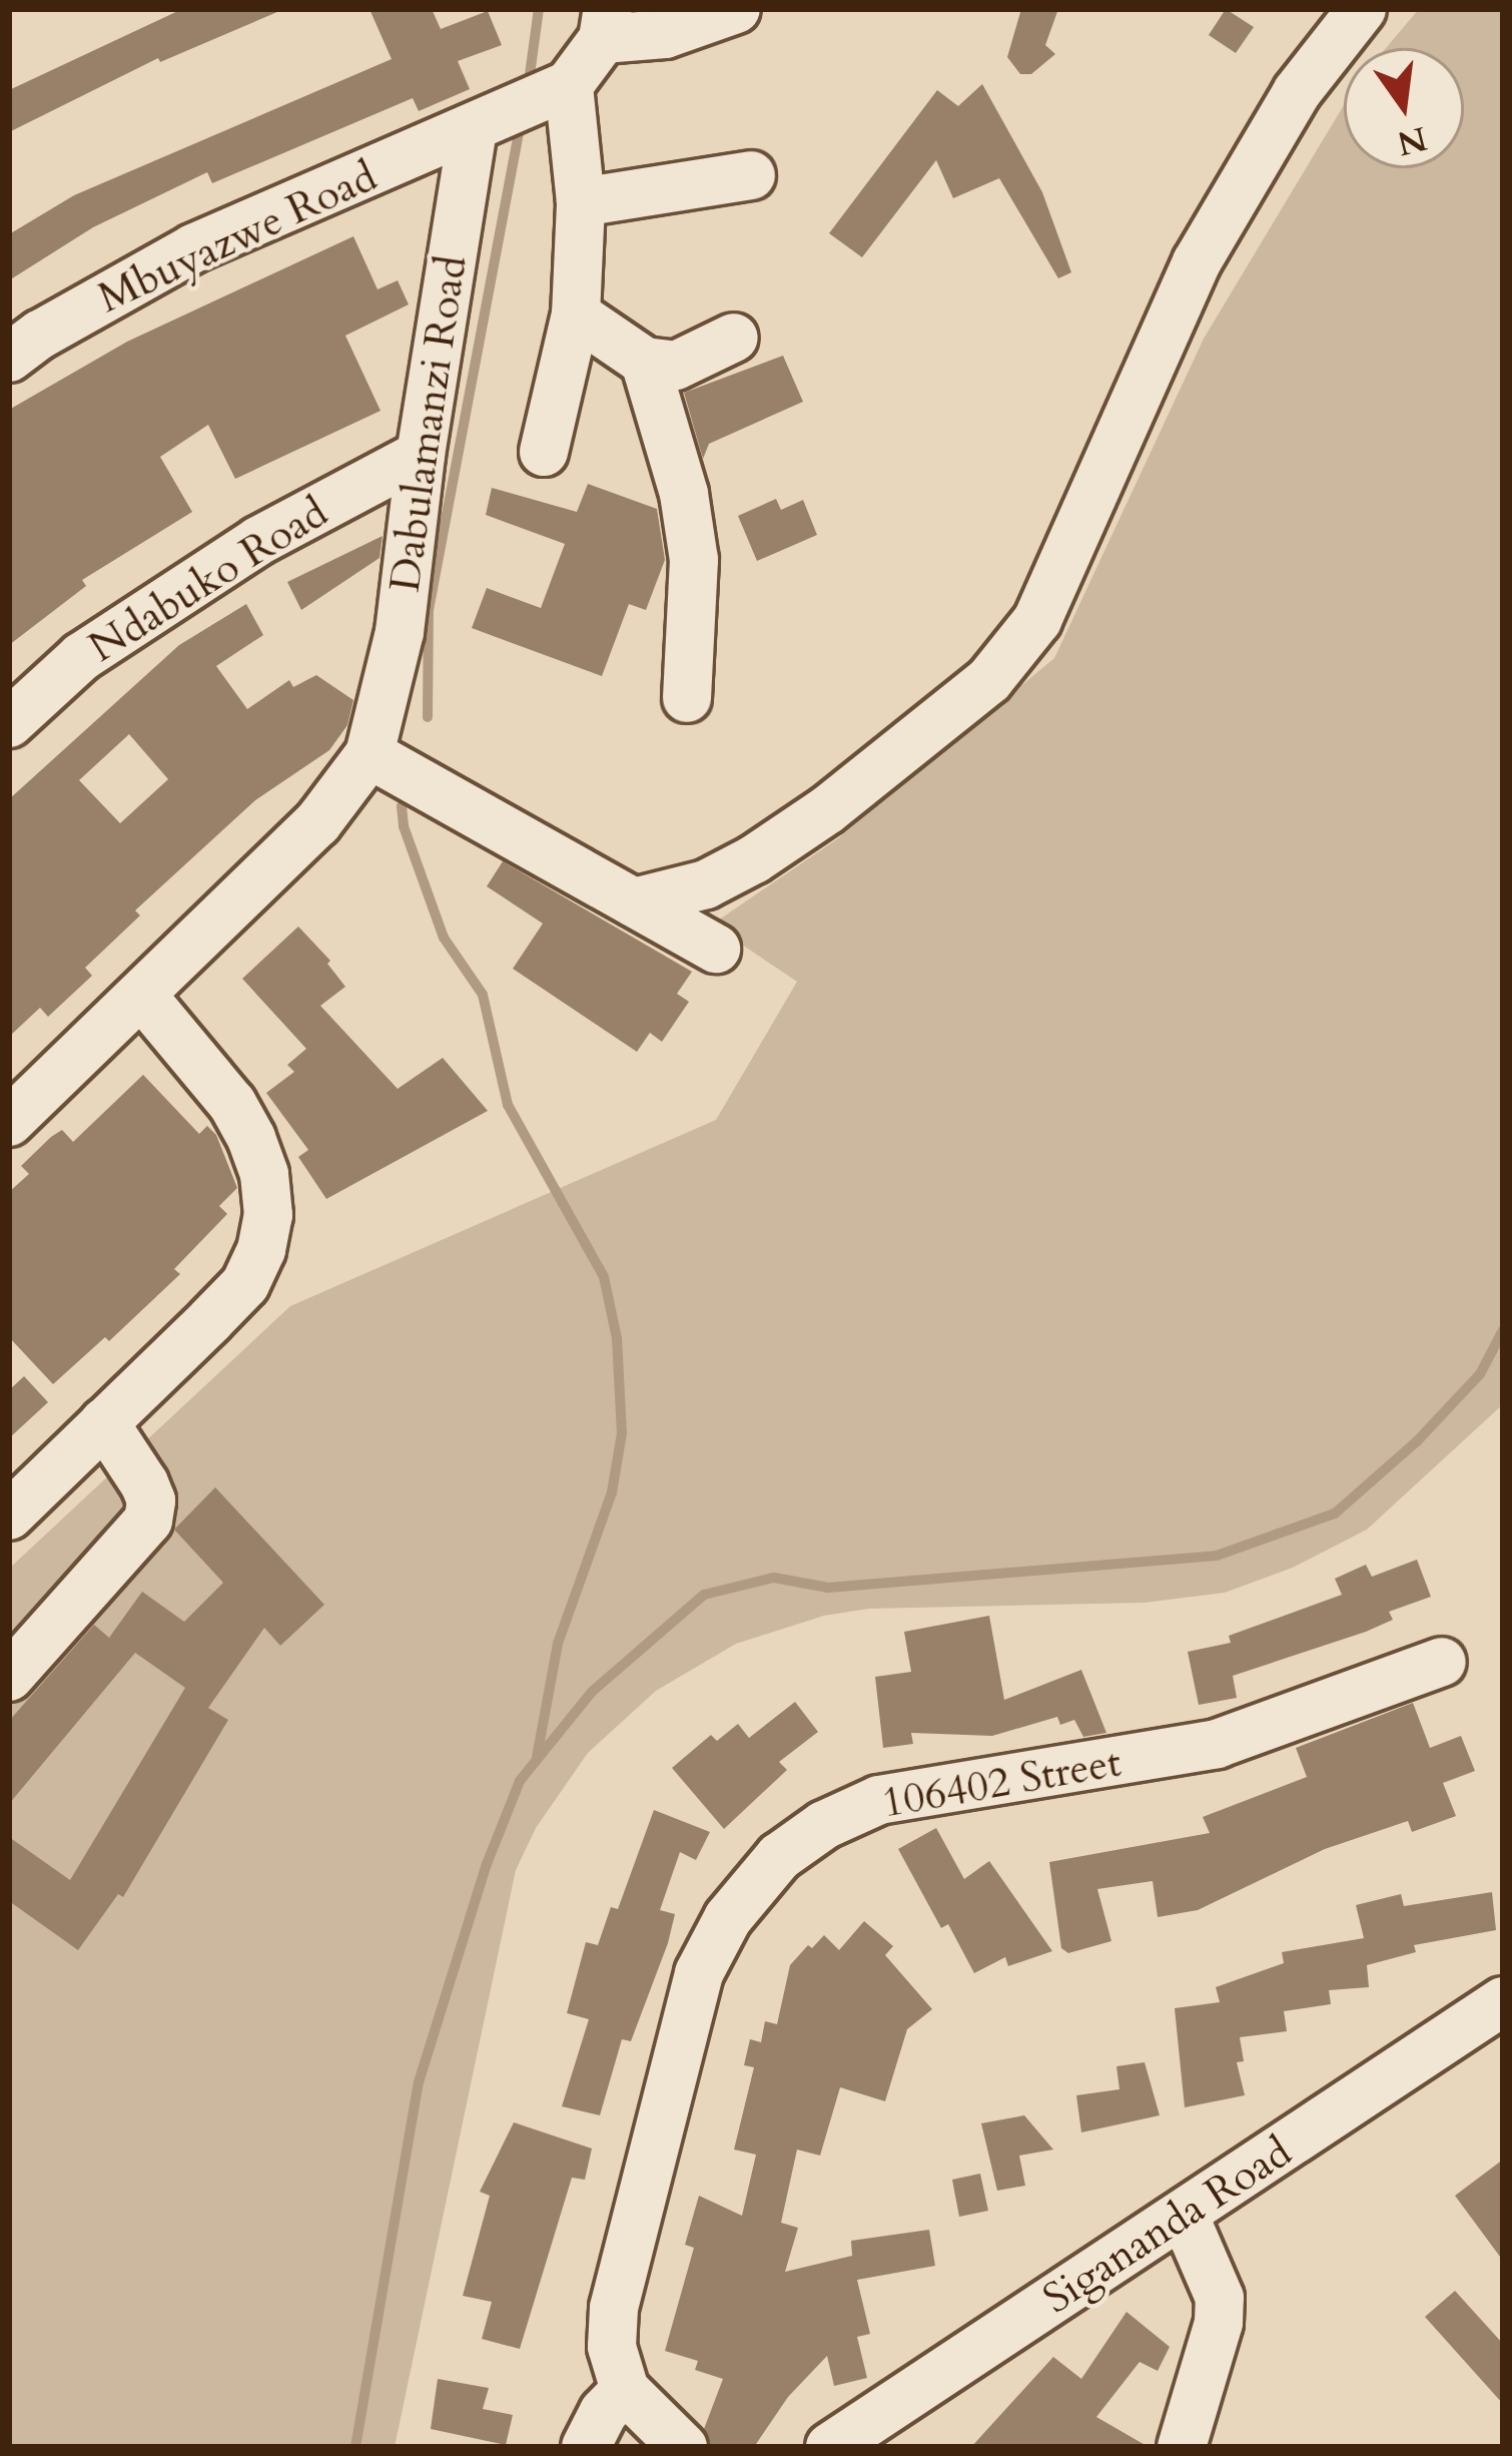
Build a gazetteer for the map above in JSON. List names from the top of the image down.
{
  "streets": {
    "street": [
      "Mbuyazwe Road",
      "Dabulamanzi Road",
      "Ndabuko Road",
      "106402 Street",
      "Sigananda Road"
    ]
  },
  "crossings": [
    ["Mbuyazwe Road", "Dabulamanzi Road"],
    ["Dabulamanzi Road", "Ndabuko Road"]
  ],
  "north": "bottom"
}
